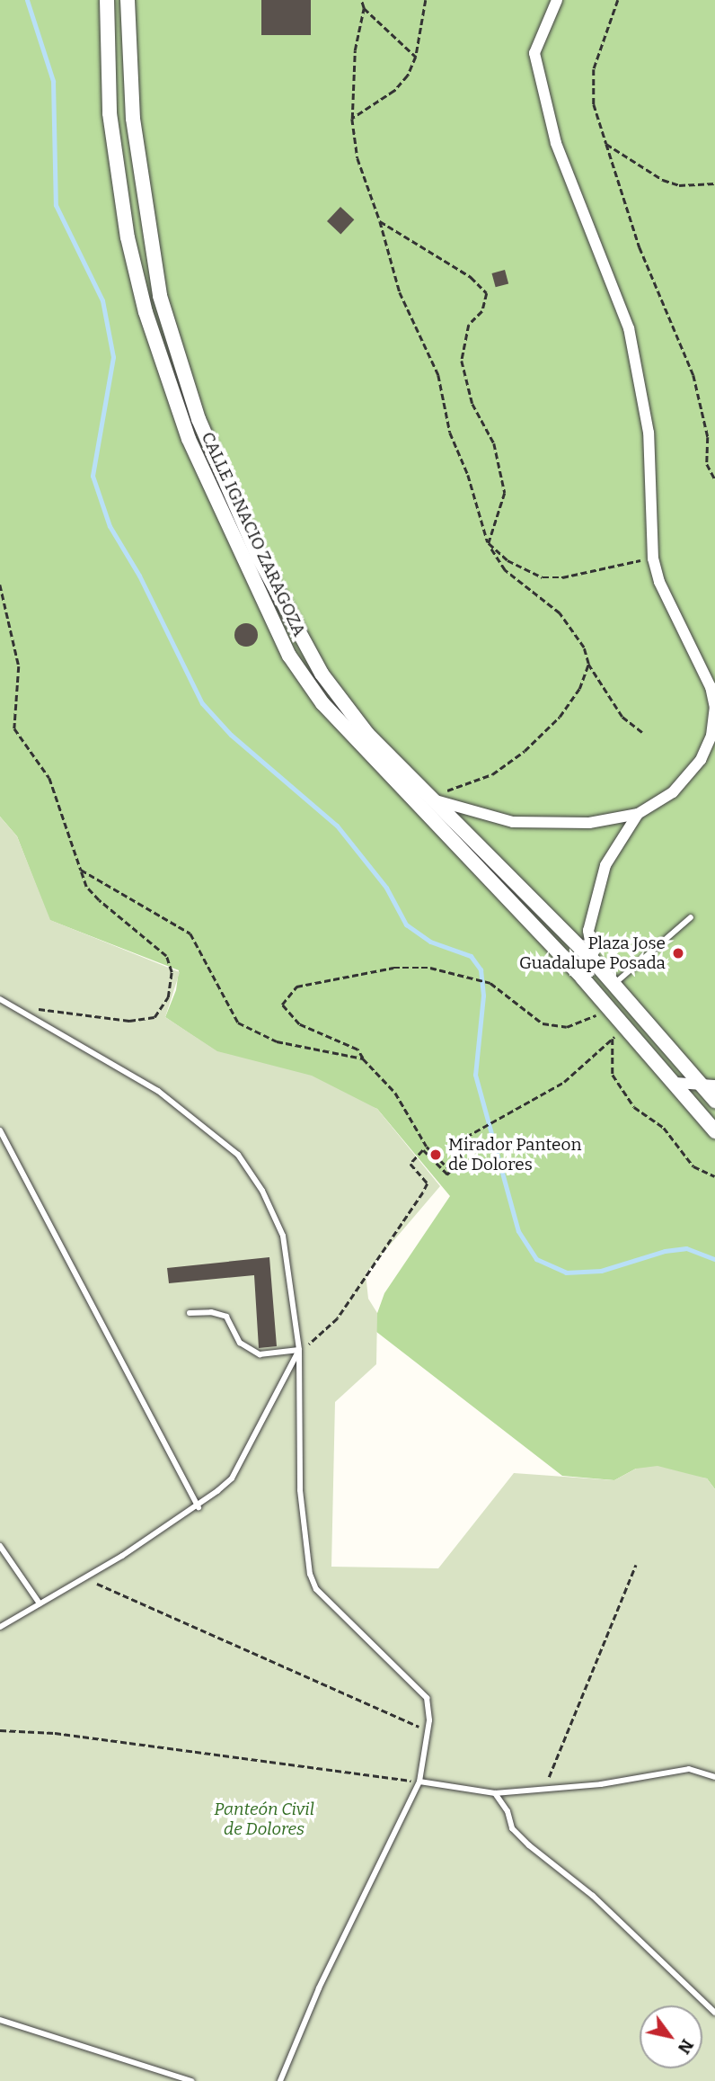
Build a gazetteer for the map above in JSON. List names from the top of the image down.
{
  "streets": {
    "street": ["CALLE IGNACIO ZARAGOZA"]
  },
  "parks": ["Panteón Civil de Dolores"],
  "places": ["Plaza Jose Guadalupe Posada", "Mirador Panteon de Dolores"],
  "north": "bottom right"
}
